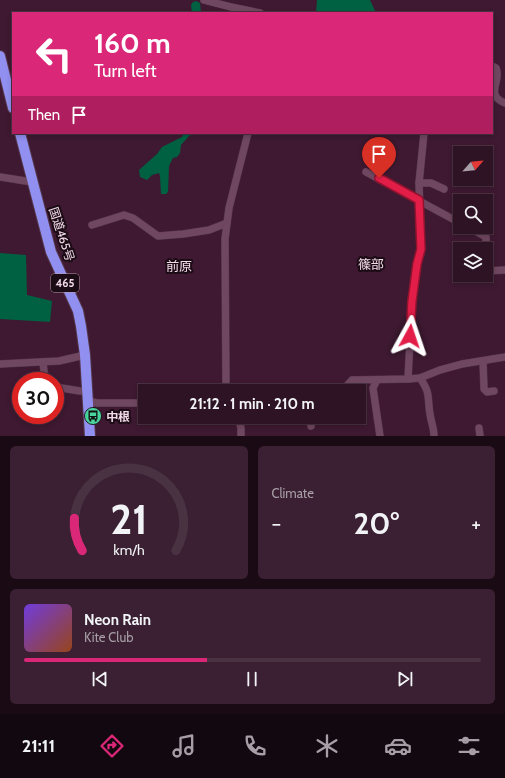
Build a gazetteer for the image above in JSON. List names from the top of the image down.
{
  "streets": {
    "highway": ["国道465号", "465"]
  },
  "districts": ["篠部", "前原"],
  "places": {
    "bus stop": ["中根"]
  },
  "north": "top right",
  "page": {
    "turn": ["160 m", "Turn left"],
    "then": "Then",
    "limit": "30",
    "trip": "21:12 · 1 min · 210 m",
    "tile": "Climate",
    "heat": ["−", "20°", "+"],
    "song": ["Neon Rain", "Kite Club"],
    "tabs": "21:11",
    "gauge": ["21", "km/h"]
  }
}
